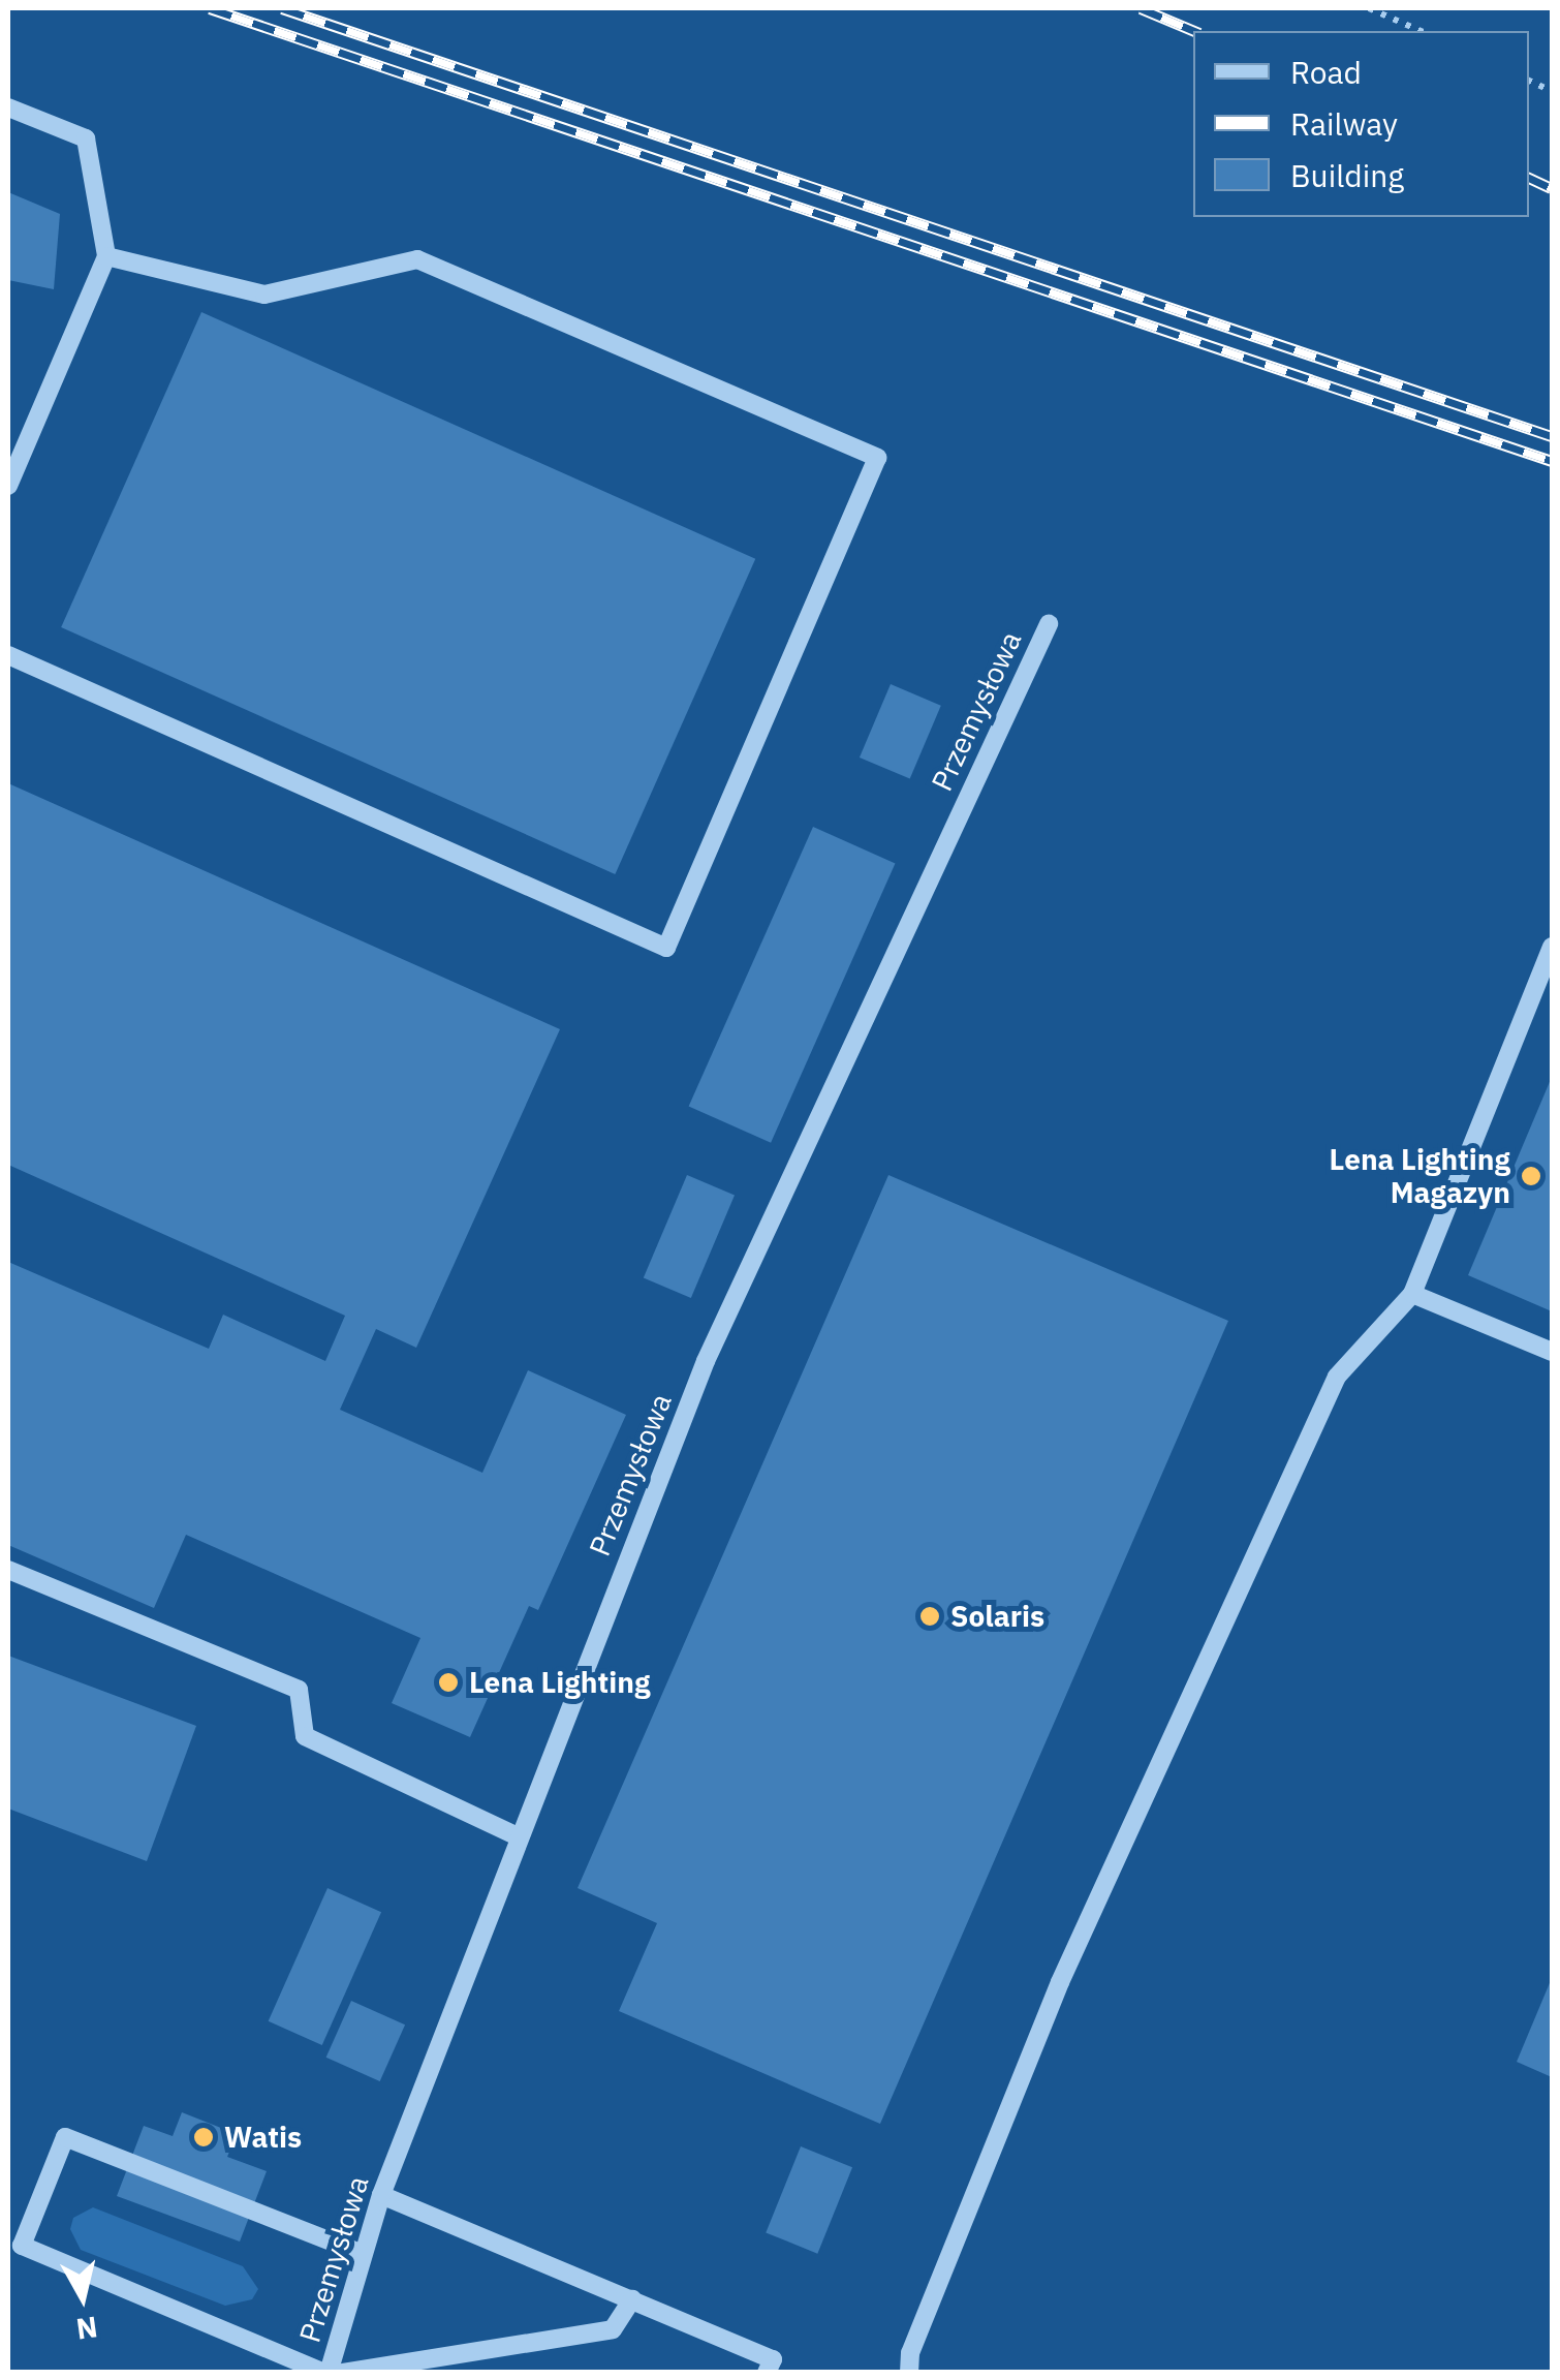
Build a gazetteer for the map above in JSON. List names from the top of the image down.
{
  "streets": {
    "street": ["Przemysłowa"]
  },
  "places": [
    "Lena Lighting Magazyn",
    "Solaris",
    "Lena Lighting",
    "Watis"
  ],
  "legend": ["Road", "Railway", "Building"],
  "north": "bottom"
}
